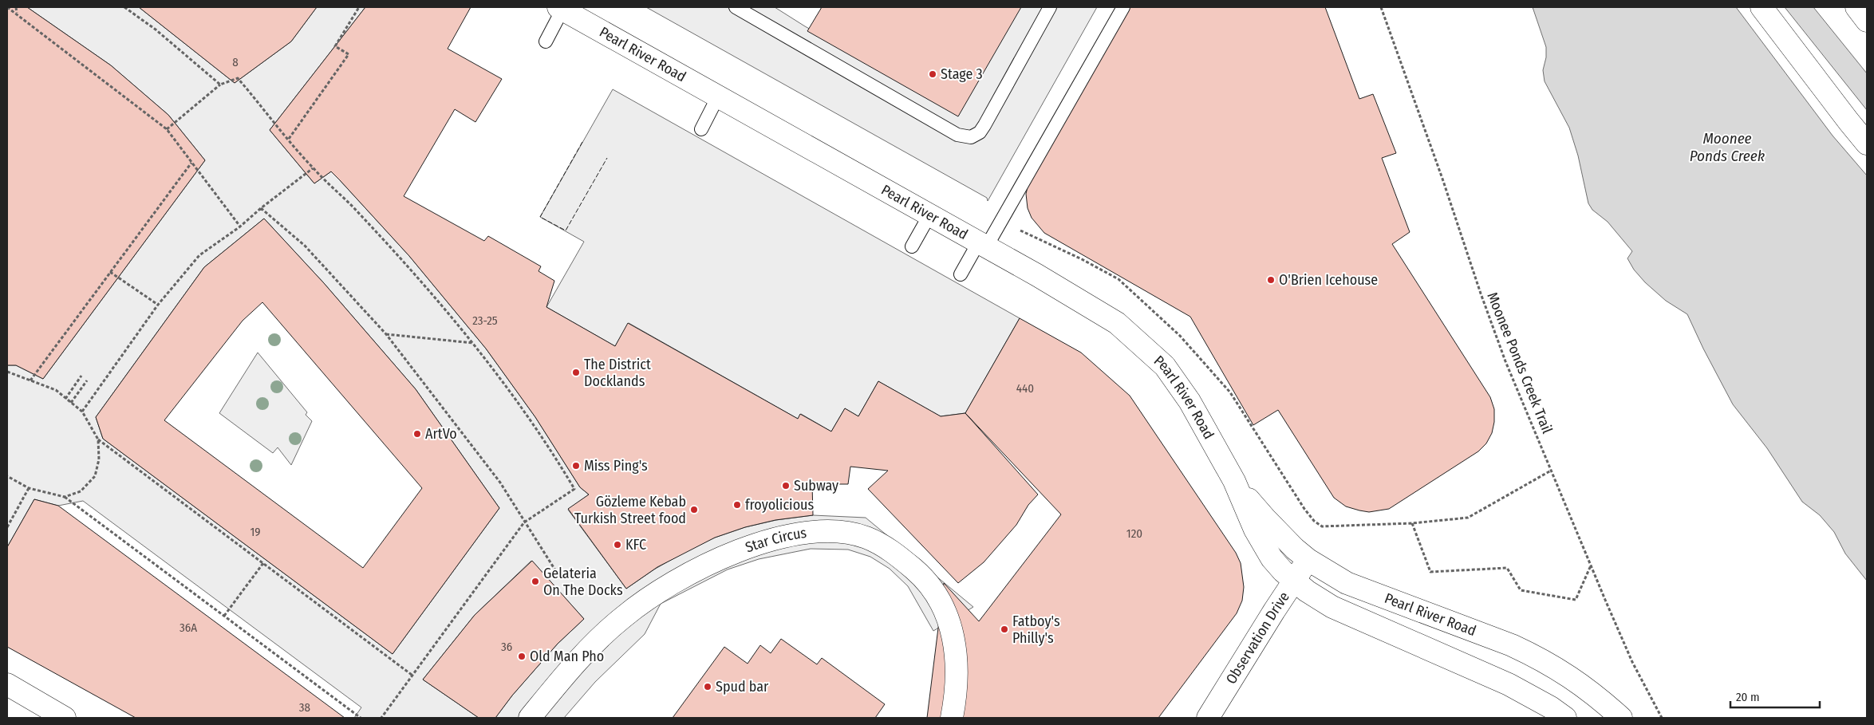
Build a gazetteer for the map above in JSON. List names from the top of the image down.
{
  "streets": {
    "main road": ["Pearl River Road", "Star Circus", "Observation Drive"],
    "path": ["Moonee Ponds Creek Trail"]
  },
  "crossings": [
    ["Pearl River Road", "Observation Drive"]
  ],
  "water": ["Moonee Ponds Creek"],
  "places": [
    "Stage 3",
    "O'Brien Icehouse",
    "The District Docklands",
    "ArtVo",
    "Miss Ping's",
    "Subway",
    "froyolicious",
    "Gözleme Kebab Turkish Street food",
    "KFC",
    "Gelateria On The Docks",
    "Fatboy's Philly's",
    "Old Man Pho",
    "Spud bar"
  ],
  "house_numbers": [
    "8",
    "23-25",
    "440",
    "19",
    "120",
    "36A",
    "36",
    "38"
  ],
  "scale_bar": "20 m"
}
